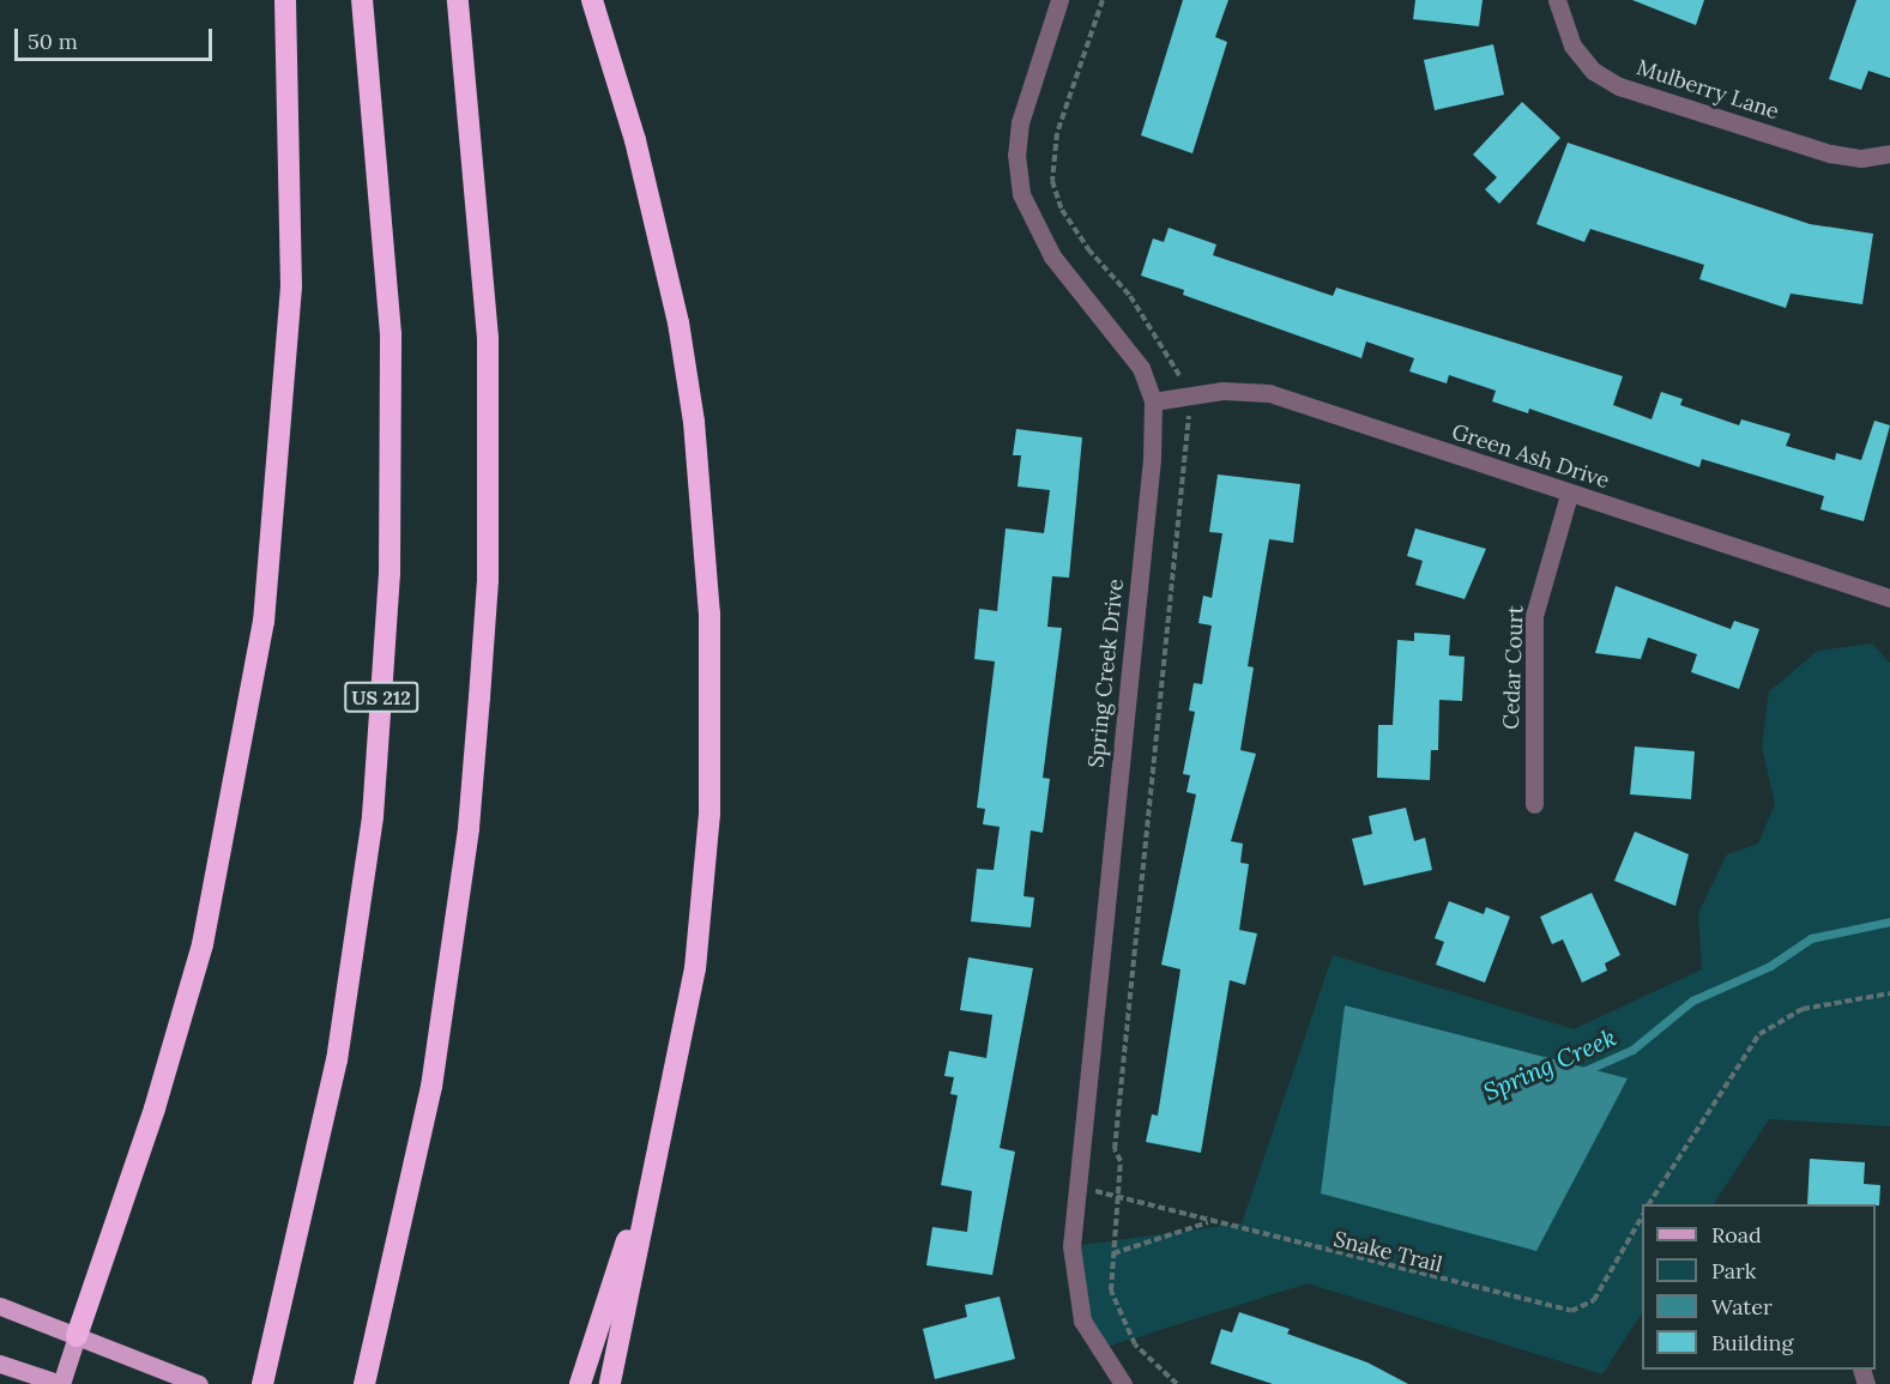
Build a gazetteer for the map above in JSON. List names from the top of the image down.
{
  "streets": {
    "highway": ["US 212"],
    "street": [
      "Mulberry Lane",
      "Green Ash Drive",
      "Cedar Court",
      "Spring Creek Drive"
    ],
    "path": ["Snake Trail"]
  },
  "crossings": [
    ["Green Ash Drive", "Cedar Court"],
    ["Green Ash Drive", "Spring Creek Drive"],
    ["Spring Creek Drive", "Snake Trail"]
  ],
  "water": ["Spring Creek"],
  "legend": [
    "Road",
    "Park",
    "Water",
    "Building"
  ],
  "scale_bar": "50 m"
}
